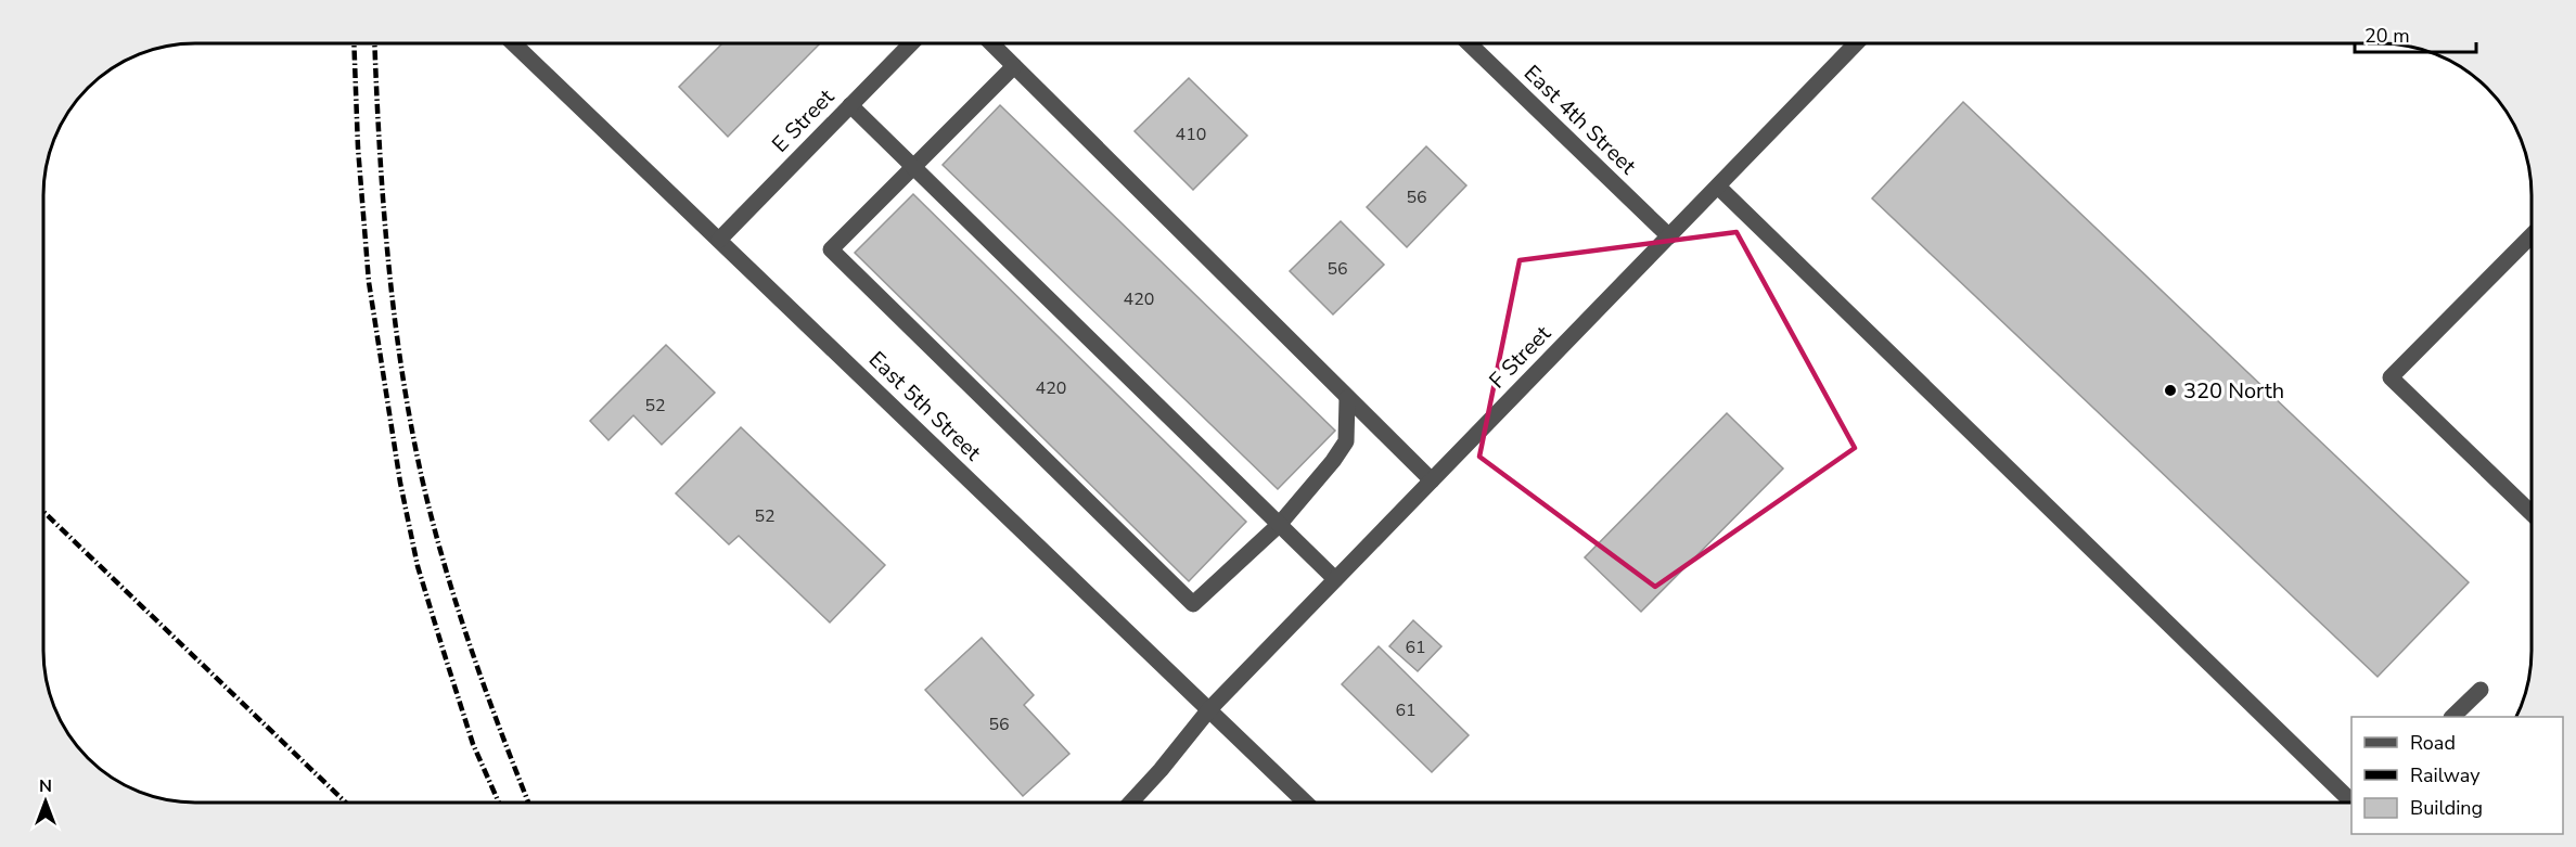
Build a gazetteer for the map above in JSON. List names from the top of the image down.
{
  "streets": {
    "street": [
      "East 4th Street",
      "E Street",
      "F Street",
      "East 5th Street"
    ]
  },
  "crossings": [
    ["East 4th Street", "F Street"],
    ["E Street", "East 5th Street"],
    ["F Street", "East 5th Street"]
  ],
  "places": ["320 North"],
  "house_numbers": [
    "410",
    "56",
    "56",
    "420",
    "420",
    "52",
    "52",
    "61",
    "61",
    "56"
  ],
  "legend": ["Road", "Railway", "Building"],
  "scale_bar": "20 m",
  "north": "top"
}
